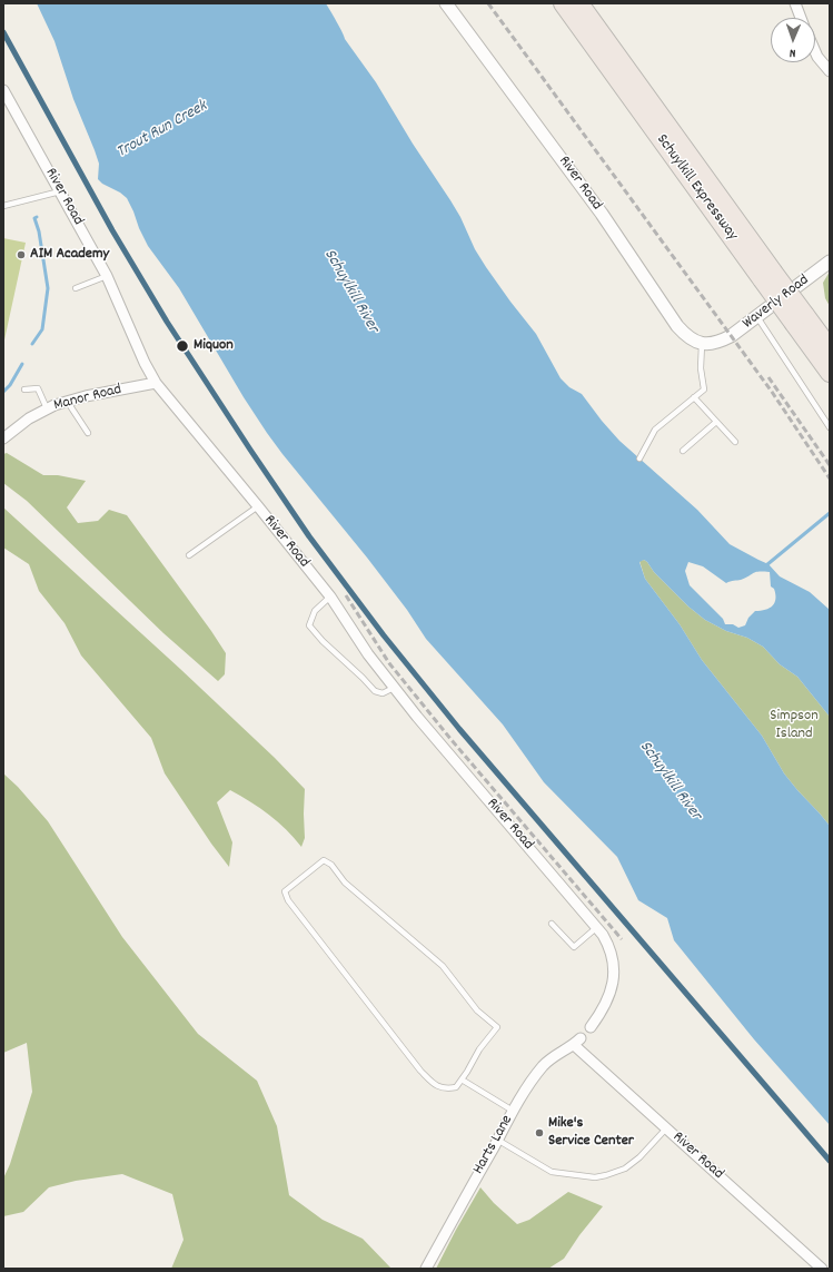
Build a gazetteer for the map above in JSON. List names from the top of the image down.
{
  "streets": {
    "highway": ["Schuylkill Expressway"],
    "street": [
      "River Road",
      "Waverly Road",
      "Manor Road",
      "Harts Lane"
    ]
  },
  "crossings": [
    ["River Road", "Waverly Road"],
    ["River Road", "Manor Road"],
    ["River Road", "Harts Lane"]
  ],
  "water": ["Trout Run Creek", "Schuylkill River"],
  "parks": ["Simpson Island"],
  "places": ["AIM Academy", "Miquon", "Mike's Service Center"],
  "north": "bottom"
}
